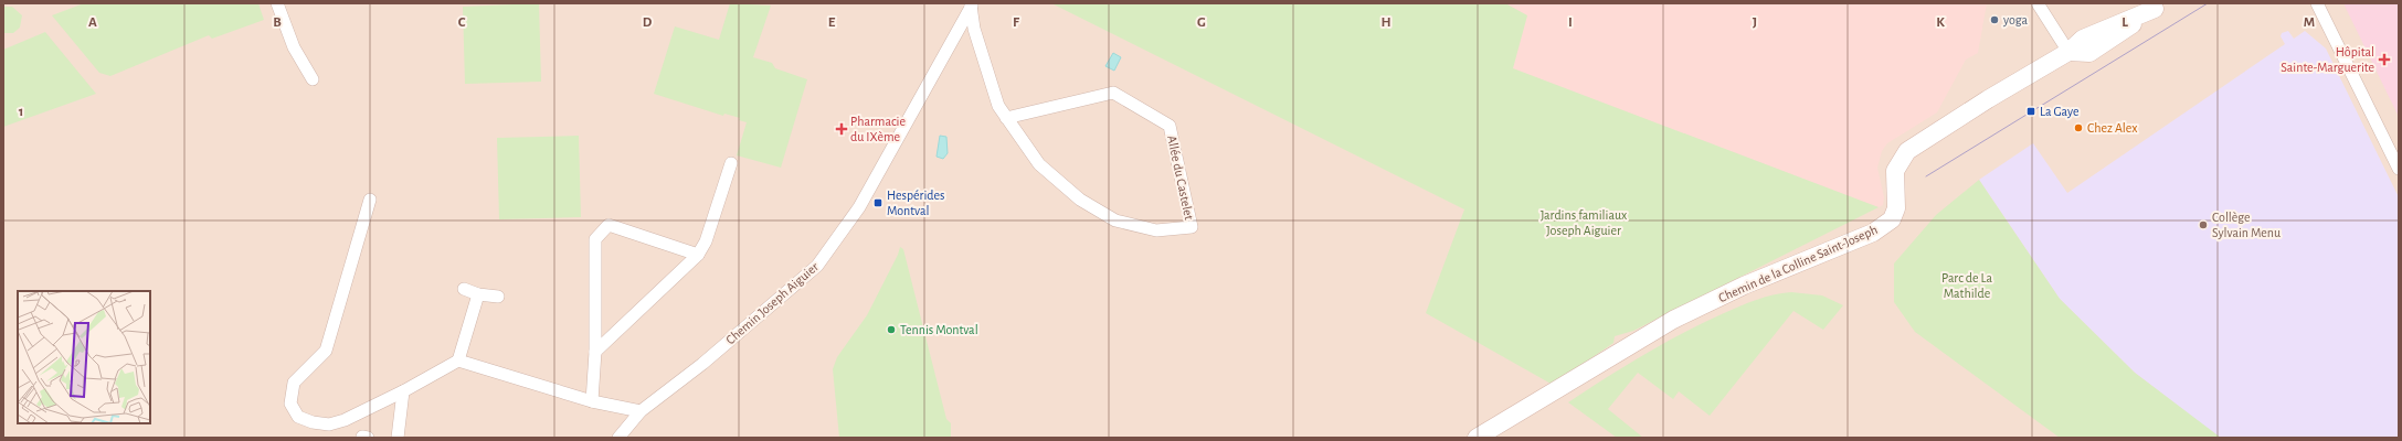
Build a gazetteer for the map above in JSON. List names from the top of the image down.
{
  "streets": {
    "street": ["Allée du Castelet", "Chemin de la Colline Saint-Joseph", "Chemin Joseph Aiguier"]
  },
  "crossings": [
    ["Allée du Castelet", "Chemin Joseph Aiguier"]
  ],
  "parks": ["Jardins familiaux Joseph Aiguier", "Parc de La Mathilde"],
  "places": {
    "other": [
      "yoga",
      "Chez Alex",
      "Collège Sylvain Menu",
      "Tennis Montval"
    ],
    "health": ["Hôpital Sainte-Marguerite", "Pharmacie du IXème"],
    "transit": ["La Gaye", "Hespérides Montval"]
  },
  "grid": {
    "columns": [
      "A",
      "B",
      "C",
      "D",
      "E",
      "F",
      "G",
      "H",
      "I",
      "J",
      "K",
      "L",
      "M"
    ],
    "rows": ["1"]
  }
}
